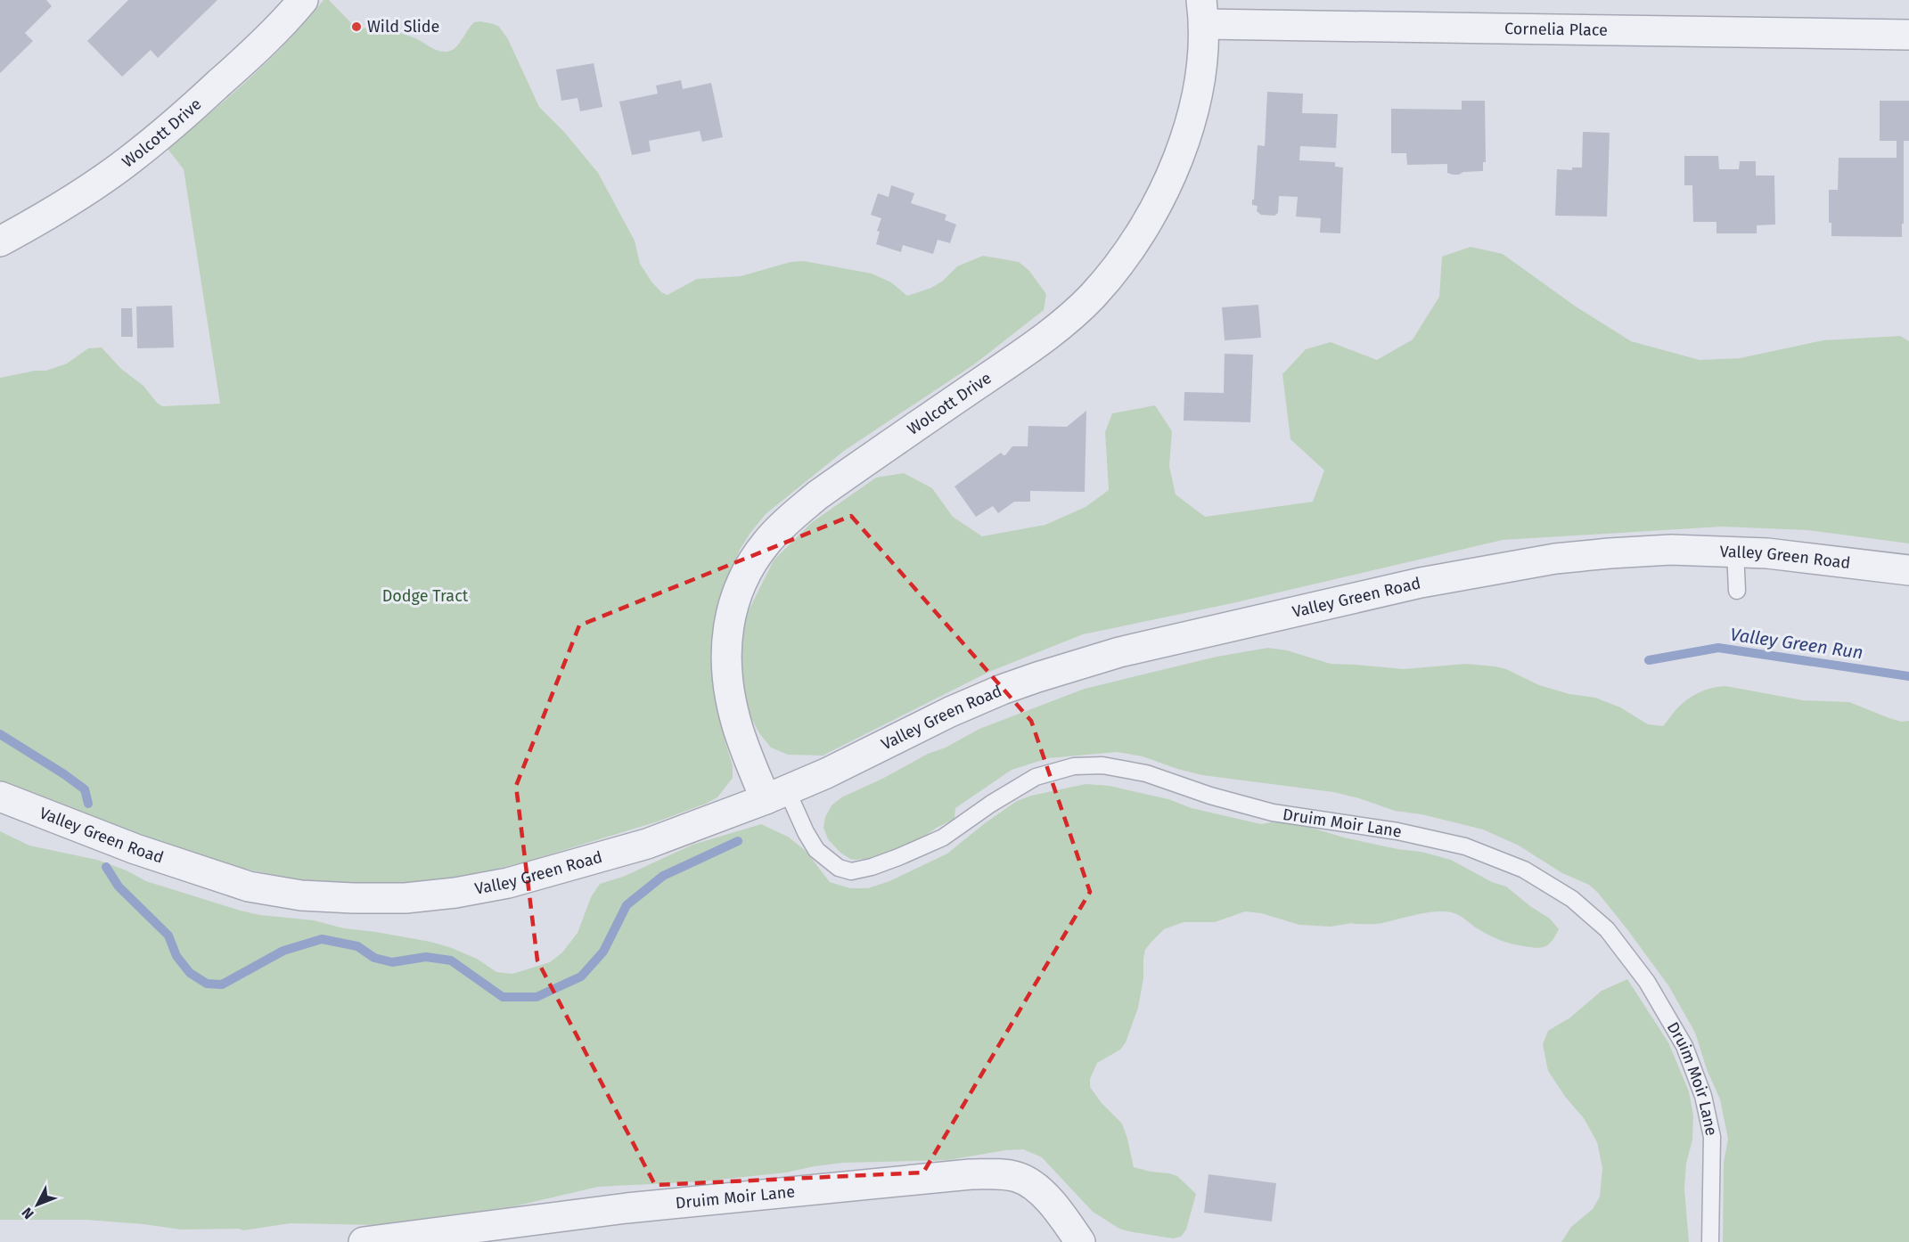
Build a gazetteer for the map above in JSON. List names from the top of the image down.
{
  "streets": {
    "street": [
      "Cornelia Place",
      "Wolcott Drive",
      "Valley Green Road",
      "Druim Moir Lane"
    ]
  },
  "crossings": [
    ["Cornelia Place", "Wolcott Drive"],
    ["Wolcott Drive", "Valley Green Road"],
    ["Wolcott Drive", "Druim Moir Lane"],
    ["Valley Green Road", "Druim Moir Lane"]
  ],
  "water": ["Valley Green Run"],
  "parks": ["Dodge Tract"],
  "places": ["Wild Slide"],
  "north": "bottom left"
}
